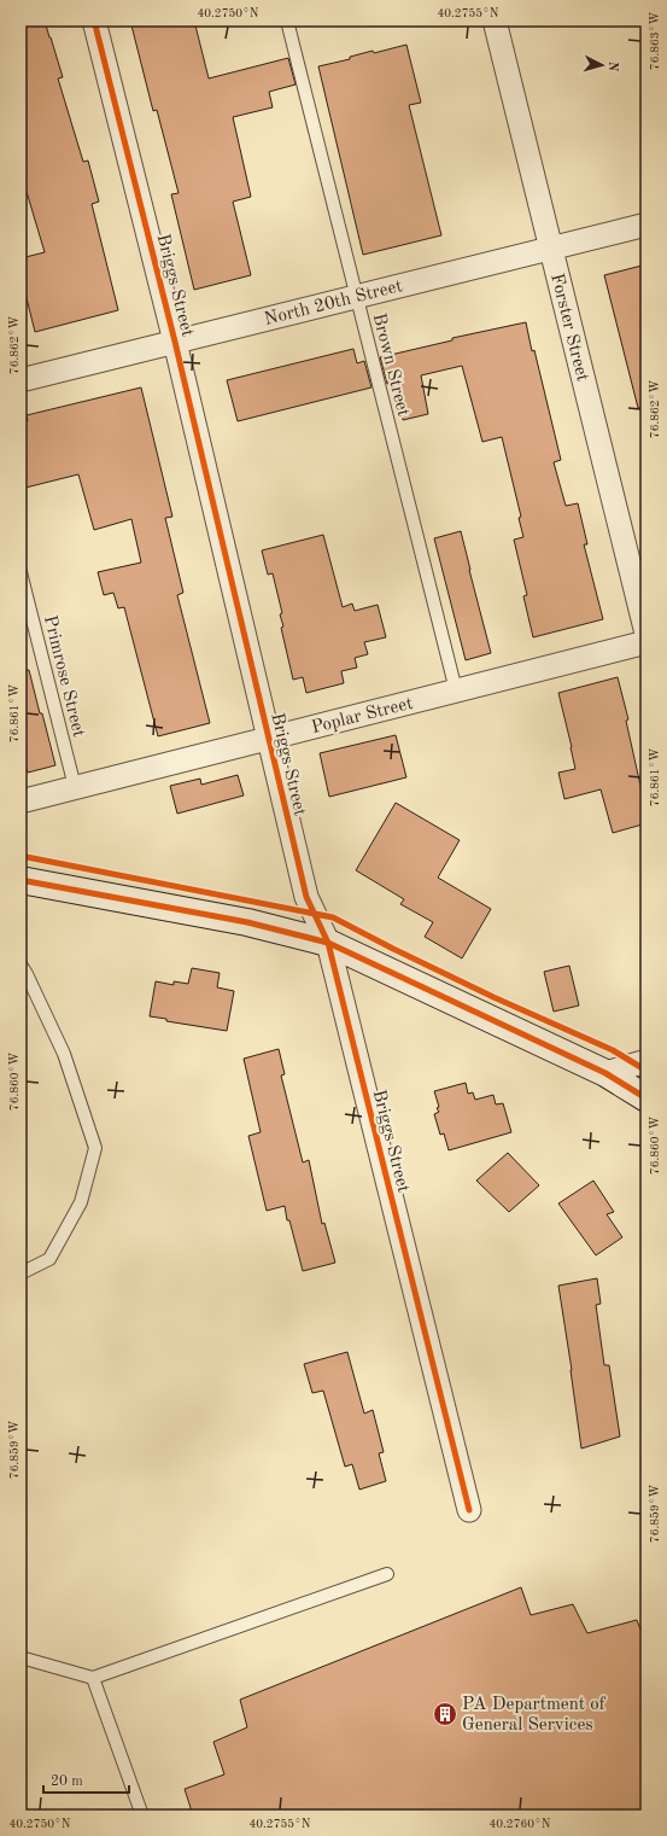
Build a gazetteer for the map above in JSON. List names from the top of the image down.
{
  "streets": {
    "street": [
      "Briggs Street",
      "North 20th Street",
      "Forster Street",
      "Poplar Street"
    ],
    "lane": ["Brown Street", "Primrose Street"]
  },
  "crossings": [
    ["Briggs Street", "North 20th Street"],
    ["Briggs Street", "Poplar Street"],
    ["North 20th Street", "Forster Street"],
    ["North 20th Street", "Brown Street"],
    ["Brown Street", "Poplar Street"],
    ["Primrose Street", "Poplar Street"]
  ],
  "places": {
    "building": ["PA Department of General Services"]
  },
  "scale_bar": "20 m",
  "north": "right",
  "coordinates": [
    "40.2750°N",
    "40.2755°N",
    "76.863°W",
    "76.862°W",
    "76.861°W",
    "76.860°W",
    "76.859°W",
    "40.2760°N"
  ]
}
